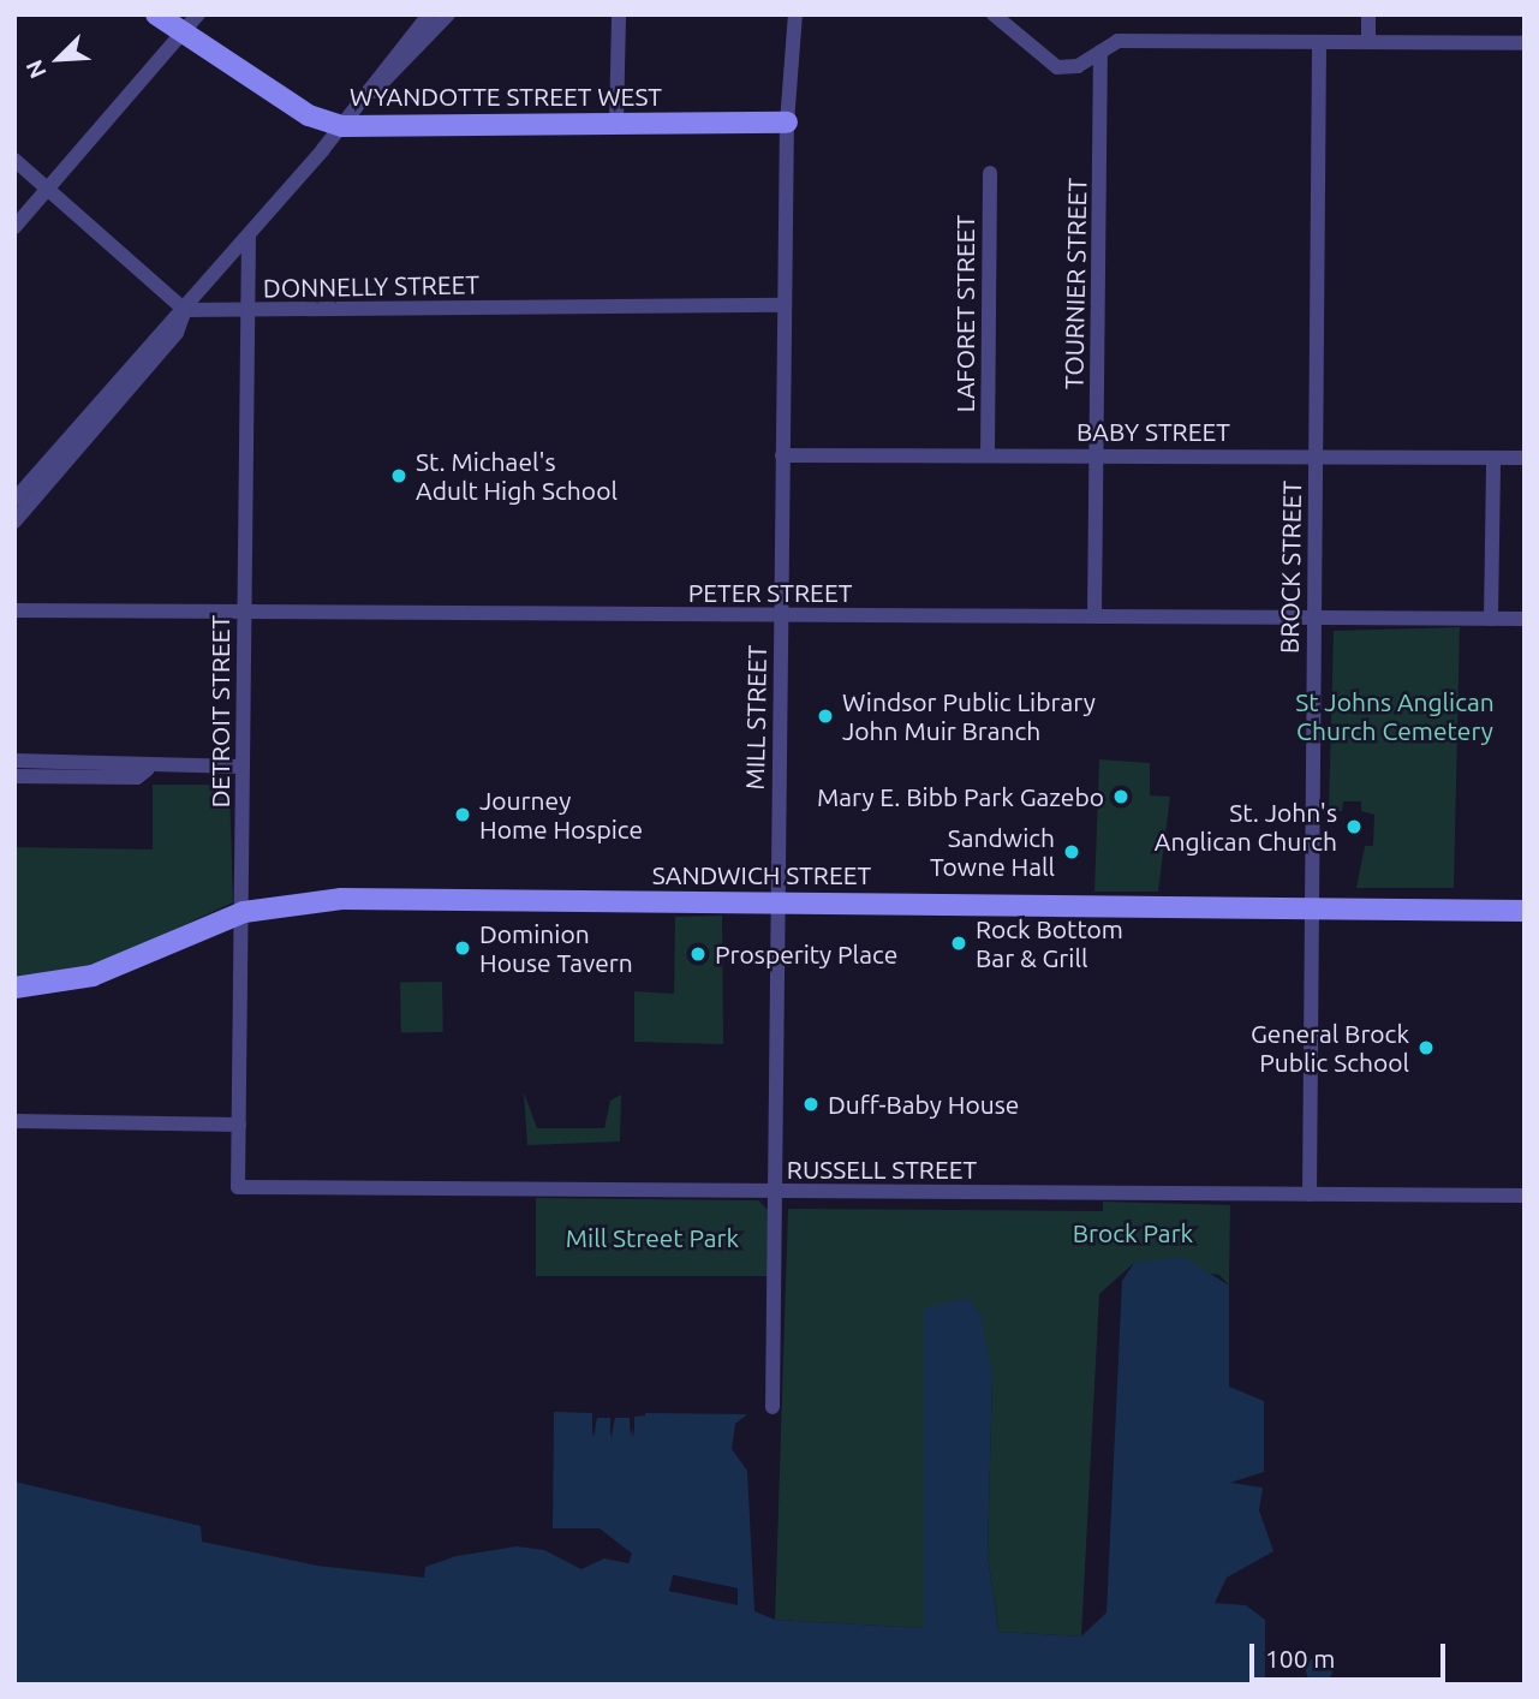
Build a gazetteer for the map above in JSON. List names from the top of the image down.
{
  "streets": {
    "main road": ["WYANDOTTE STREET WEST", "SANDWICH STREET"],
    "street": [
      "TOURNIER STREET",
      "DONNELLY STREET",
      "LAFORET STREET",
      "BABY STREET",
      "BROCK STREET",
      "PETER STREET",
      "DETROIT STREET",
      "MILL STREET",
      "RUSSELL STREET"
    ]
  },
  "crossings": [
    ["WYANDOTTE STREET WEST", "MILL STREET"],
    ["TOURNIER STREET", "BABY STREET"],
    ["TOURNIER STREET", "PETER STREET"],
    ["DONNELLY STREET", "DETROIT STREET"],
    ["DONNELLY STREET", "MILL STREET"],
    ["LAFORET STREET", "BABY STREET"],
    ["BABY STREET", "BROCK STREET"],
    ["BABY STREET", "MILL STREET"],
    ["BROCK STREET", "PETER STREET"],
    ["BROCK STREET", "SANDWICH STREET"],
    ["BROCK STREET", "RUSSELL STREET"],
    ["PETER STREET", "DETROIT STREET"],
    ["PETER STREET", "MILL STREET"],
    ["DETROIT STREET", "SANDWICH STREET"],
    ["DETROIT STREET", "RUSSELL STREET"],
    ["MILL STREET", "SANDWICH STREET"],
    ["MILL STREET", "RUSSELL STREET"]
  ],
  "parks": ["St Johns Anglican Church Cemetery", "Brock Park", "Mill Street Park"],
  "places": [
    "St. Michael's Adult High School",
    "Windsor Public Library John Muir Branch",
    "Mary E. Bibb Park Gazebo",
    "Journey Home Hospice",
    "St. John's Anglican Church",
    "Sandwich Towne Hall",
    "Rock Bottom Bar & Grill",
    "Dominion House Tavern",
    "Prosperity Place",
    "General Brock Public School",
    "Duff-Baby House"
  ],
  "scale_bar": "100 m",
  "north": "bottom left"
}
